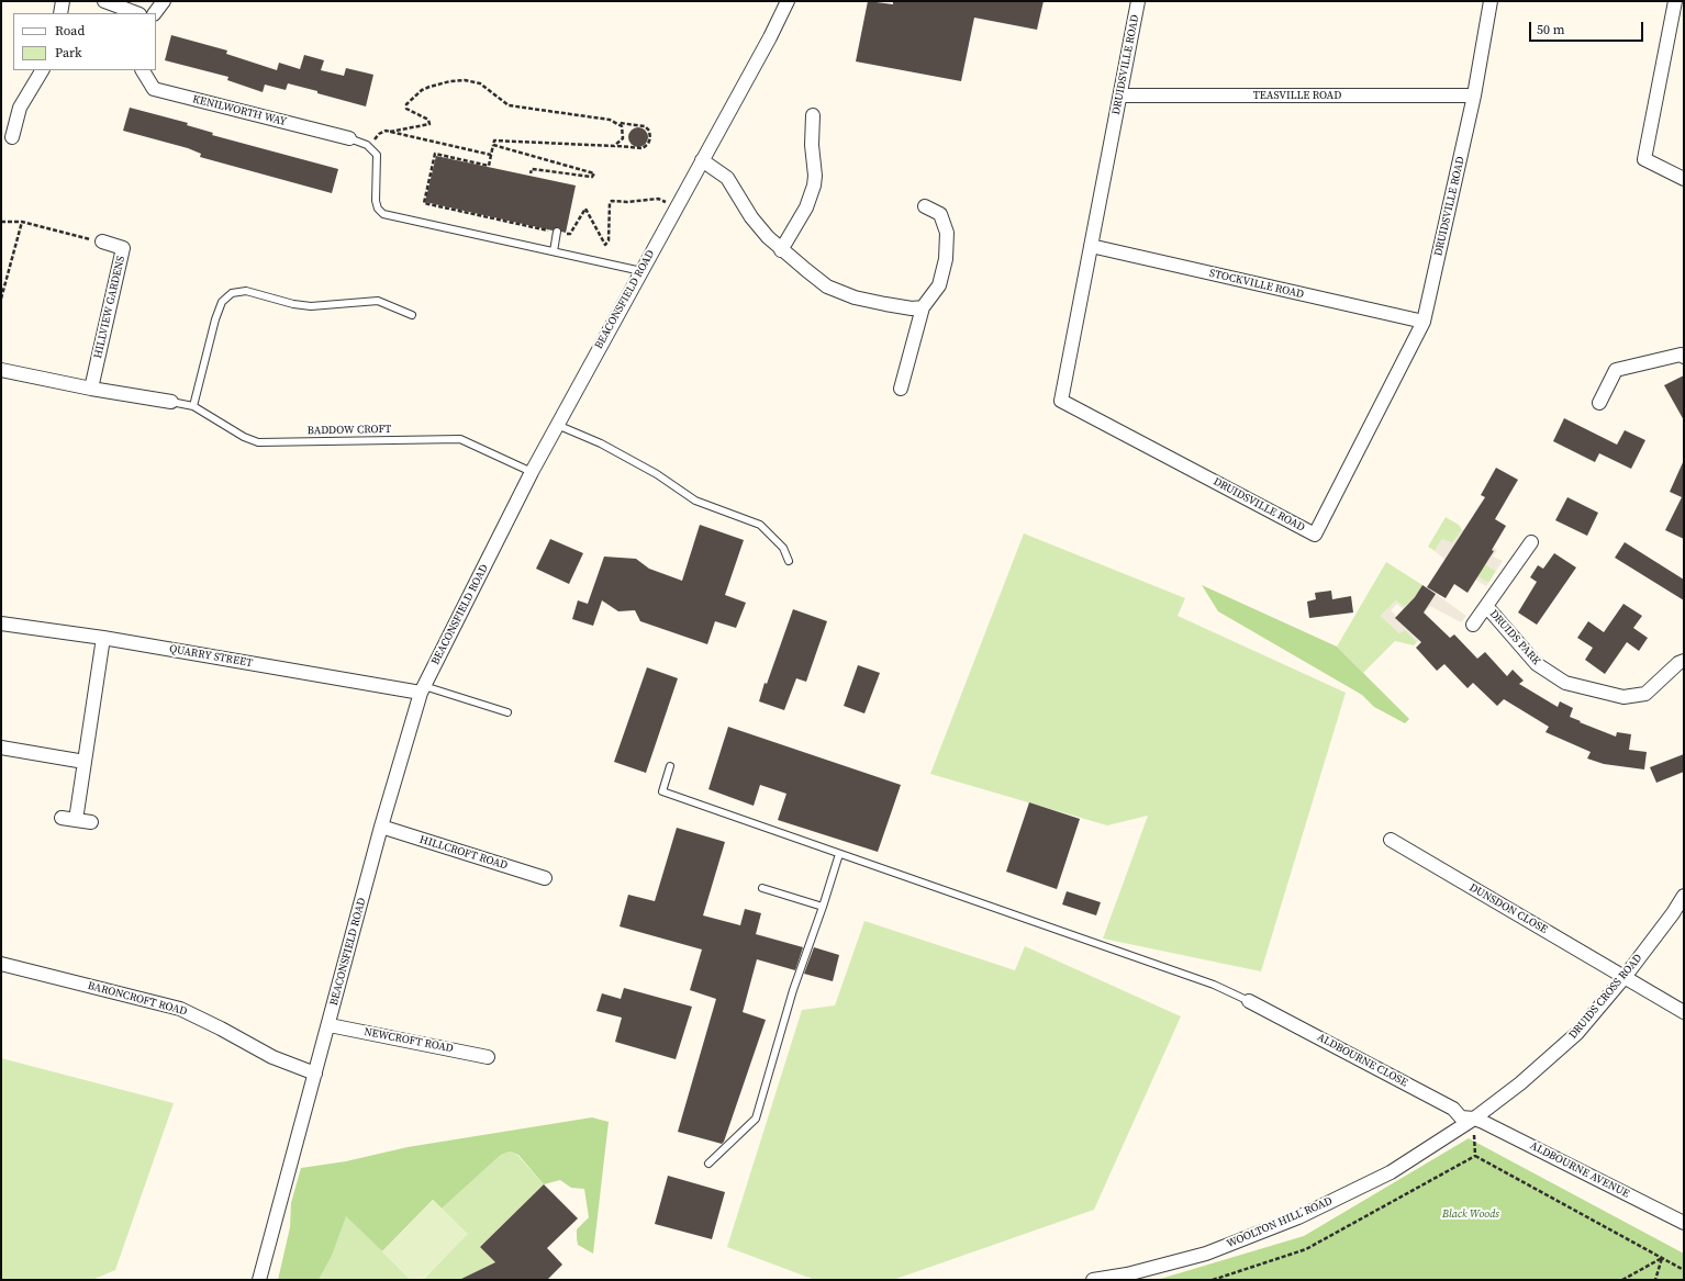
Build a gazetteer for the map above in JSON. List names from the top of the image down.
{
  "streets": {
    "street": [
      "DRUIDSVILLE ROAD",
      "TEASVILLE ROAD",
      "KENILWORTH WAY",
      "STOCKVILLE ROAD",
      "BEACONSFIELD ROAD",
      "HILLVIEW GARDENS",
      "DRUIDS PARK",
      "QUARRY STREET",
      "HILLCROFT ROAD",
      "DUNSDON CLOSE",
      "DRUIDS CROSS ROAD",
      "BARONCROFT ROAD",
      "NEWCROFT ROAD",
      "ALDBOURNE CLOSE",
      "ALDBOURNE AVENUE",
      "WOOLTON HILL ROAD"
    ],
    "lane": ["BADDOW CROFT"]
  },
  "crossings": [
    ["DRUIDSVILLE ROAD", "TEASVILLE ROAD"],
    ["DRUIDSVILLE ROAD", "STOCKVILLE ROAD"],
    ["BEACONSFIELD ROAD", "BADDOW CROFT"],
    ["BEACONSFIELD ROAD", "QUARRY STREET"],
    ["BEACONSFIELD ROAD", "HILLCROFT ROAD"],
    ["BEACONSFIELD ROAD", "BARONCROFT ROAD"],
    ["BEACONSFIELD ROAD", "NEWCROFT ROAD"],
    ["DUNSDON CLOSE", "DRUIDS CROSS ROAD"],
    ["DRUIDS CROSS ROAD", "ALDBOURNE CLOSE"],
    ["DRUIDS CROSS ROAD", "ALDBOURNE AVENUE"],
    ["DRUIDS CROSS ROAD", "WOOLTON HILL ROAD"],
    ["ALDBOURNE CLOSE", "ALDBOURNE AVENUE"],
    ["ALDBOURNE CLOSE", "WOOLTON HILL ROAD"],
    ["ALDBOURNE AVENUE", "WOOLTON HILL ROAD"]
  ],
  "parks": ["Black Woods"],
  "legend": ["Road", "Park"],
  "scale_bar": "50 m"
}
